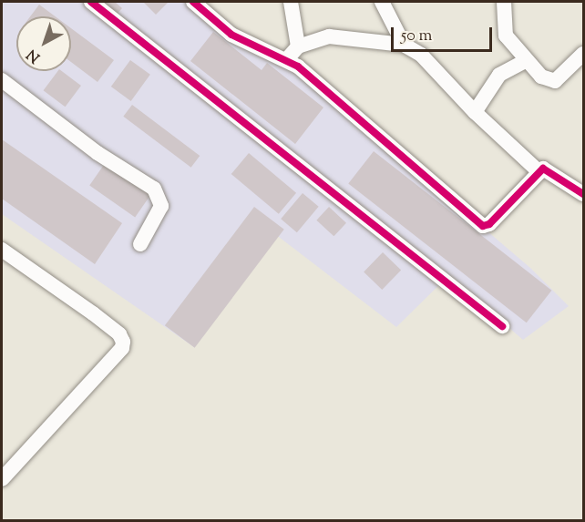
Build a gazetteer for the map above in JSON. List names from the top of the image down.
{
  "scale_bar": "50 m",
  "north": "bottom left"
}
